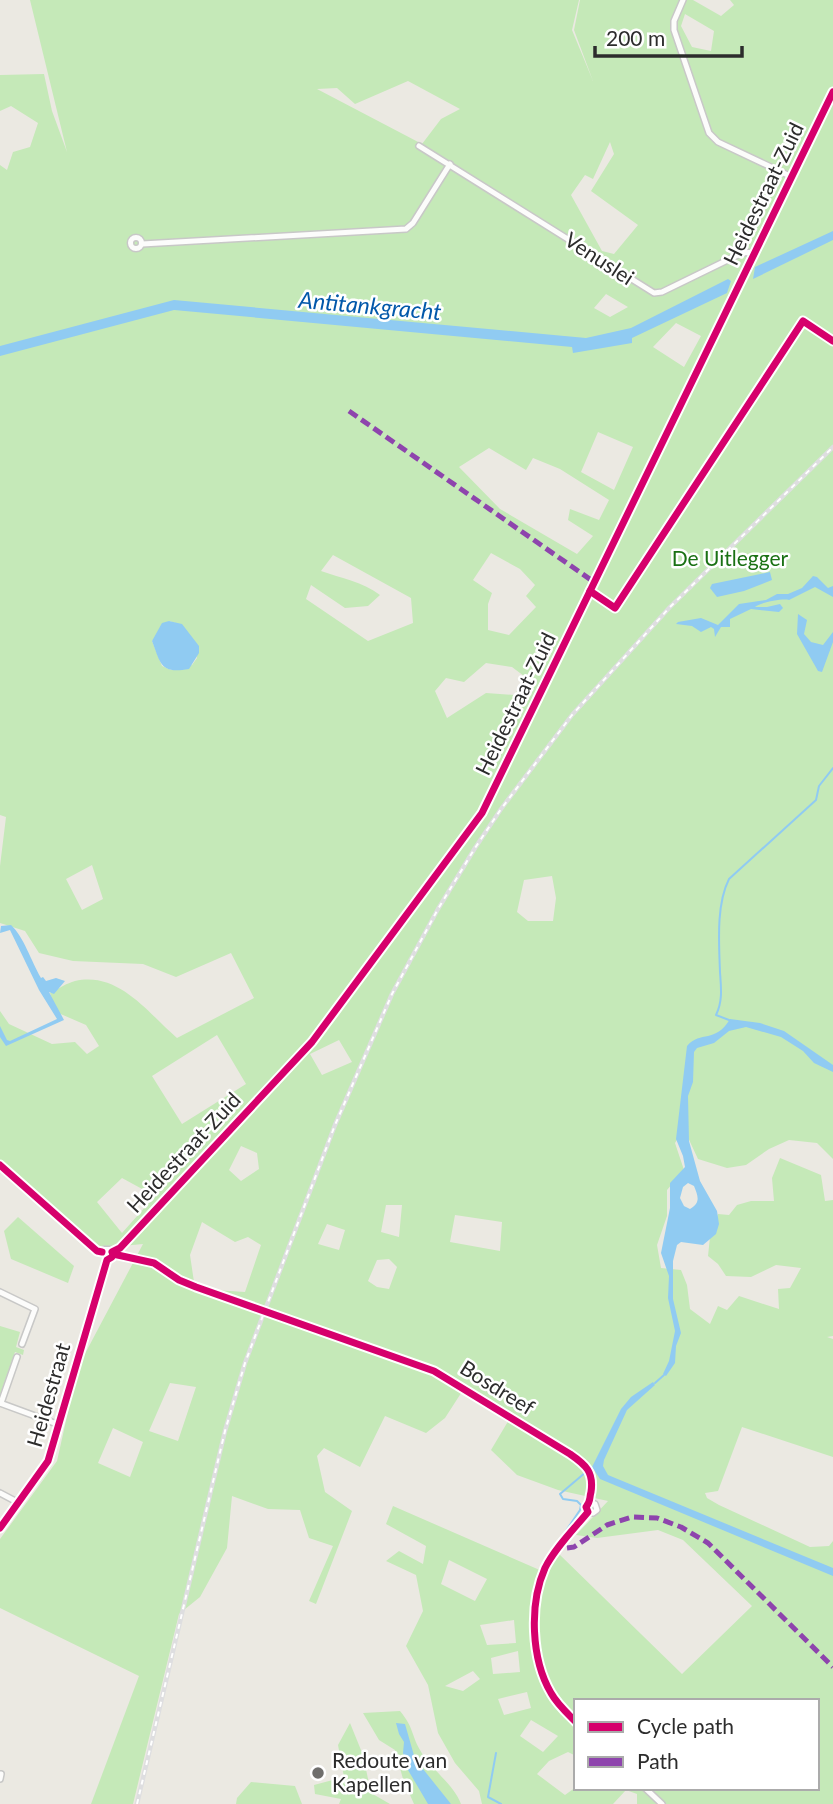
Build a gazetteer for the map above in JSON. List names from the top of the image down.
{
  "streets": {
    "street": [
      "Heidestraat-Zuid",
      "Venuslei",
      "Bosdreef",
      "Heidestraat"
    ]
  },
  "crossings": [
    ["Heidestraat-Zuid", "Venuslei"],
    ["Heidestraat-Zuid", "Bosdreef"],
    ["Heidestraat-Zuid", "Heidestraat"],
    ["Bosdreef", "Heidestraat"]
  ],
  "water": ["Antitankgracht"],
  "parks": ["De Uitlegger"],
  "places": ["Redoute van Kapellen"],
  "legend": ["Cycle path", "Path"],
  "scale_bar": "200 m"
}
